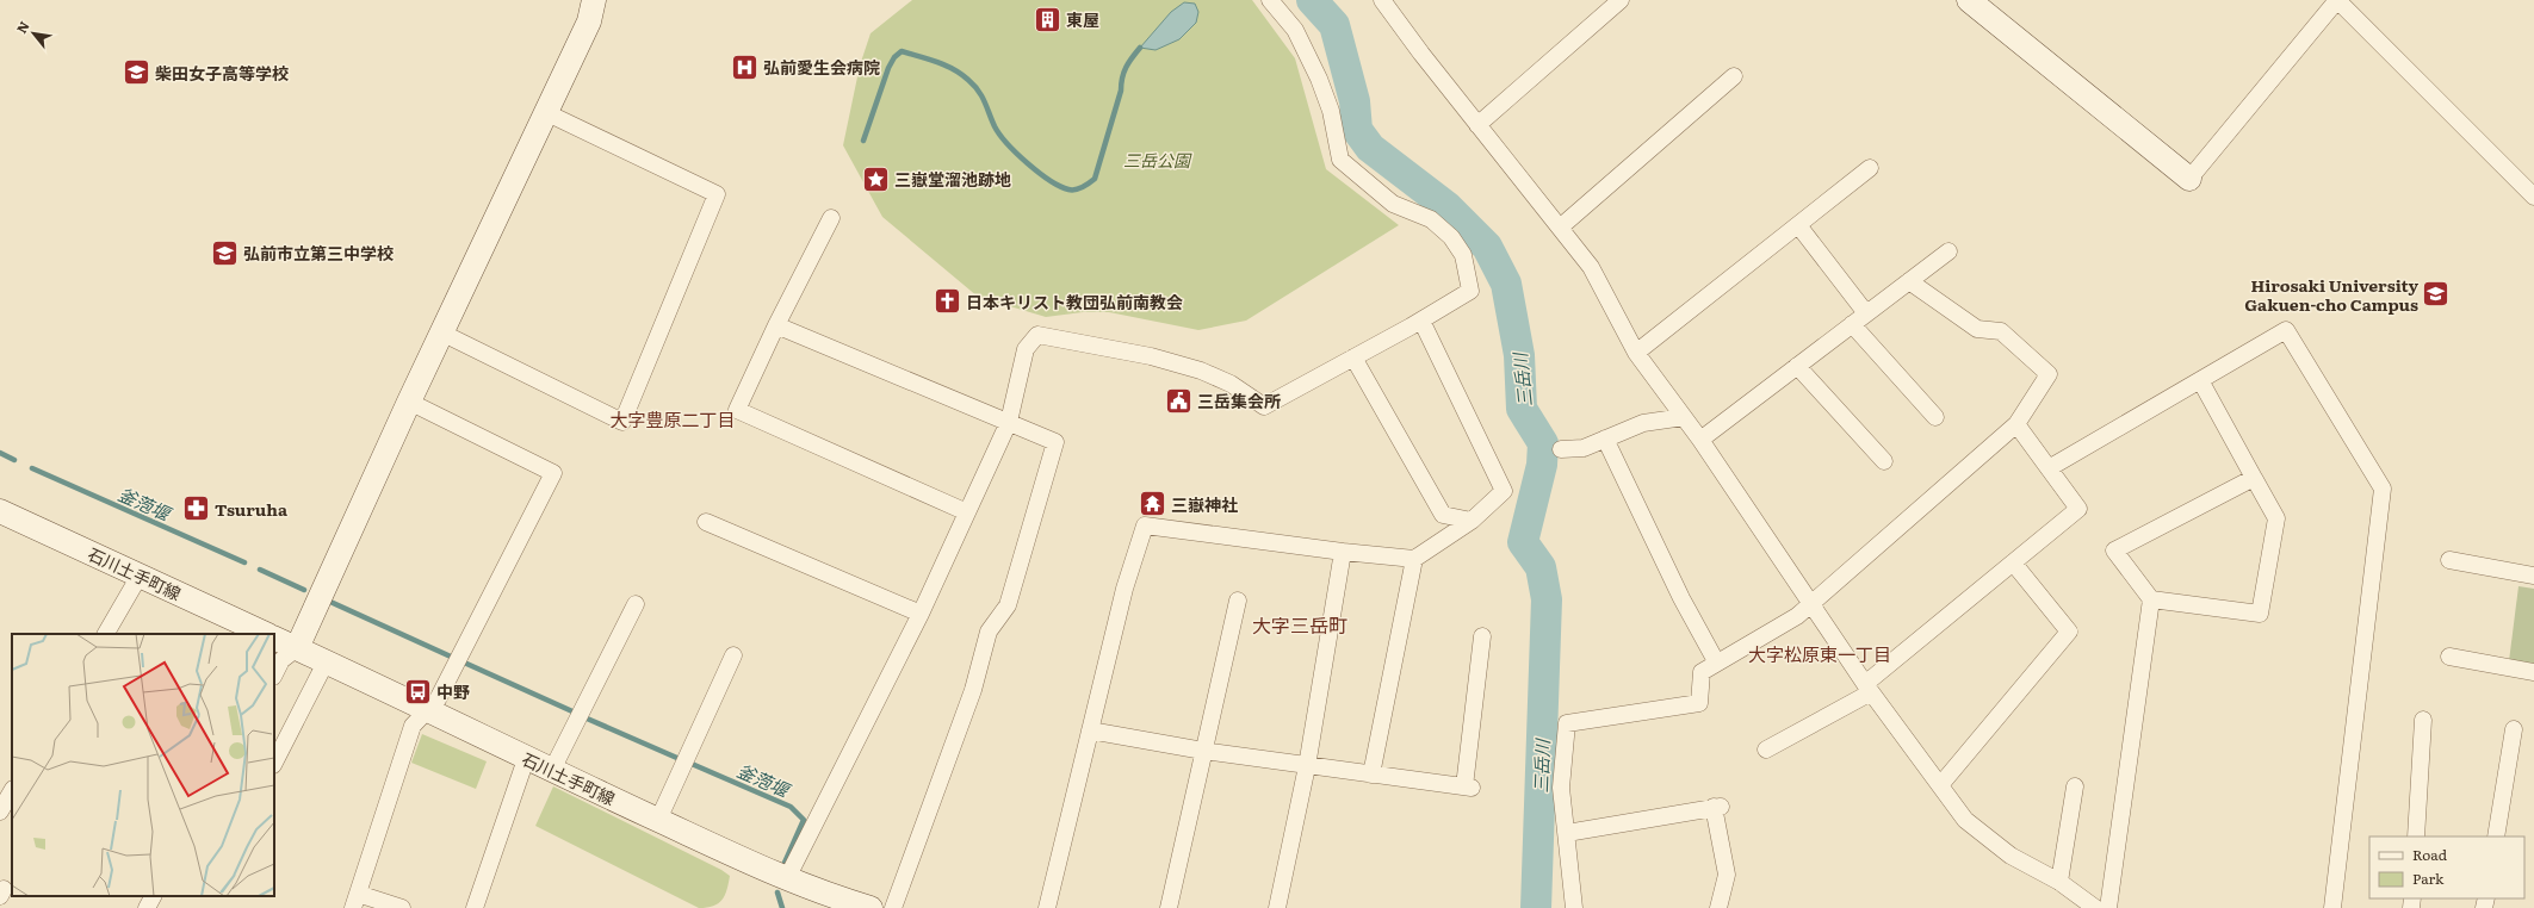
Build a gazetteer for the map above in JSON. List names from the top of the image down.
{
  "streets": {
    "street": ["石川土手町線"]
  },
  "districts": ["大字豊原二丁目", "大字三岳町", "大字松原東一丁目"],
  "water": ["三岳川", "釜萢堰"],
  "parks": ["三岳公園"],
  "places": {
    "building": ["東屋"],
    "hospital": ["弘前愛生会病院"],
    "school or university": ["柴田女子高等学校", "弘前市立第三中学校", "Hirosaki University Gakuen-cho Campus"],
    "place": ["三嶽堂溜池跡地"],
    "church": ["日本キリスト教団弘前南教会"],
    "public building": ["三岳集会所"],
    "temple": ["三嶽神社"],
    "pharmacy": ["Tsuruha"],
    "bus stop": ["中野"]
  },
  "legend": ["Road", "Park"],
  "north": "top left"
}
